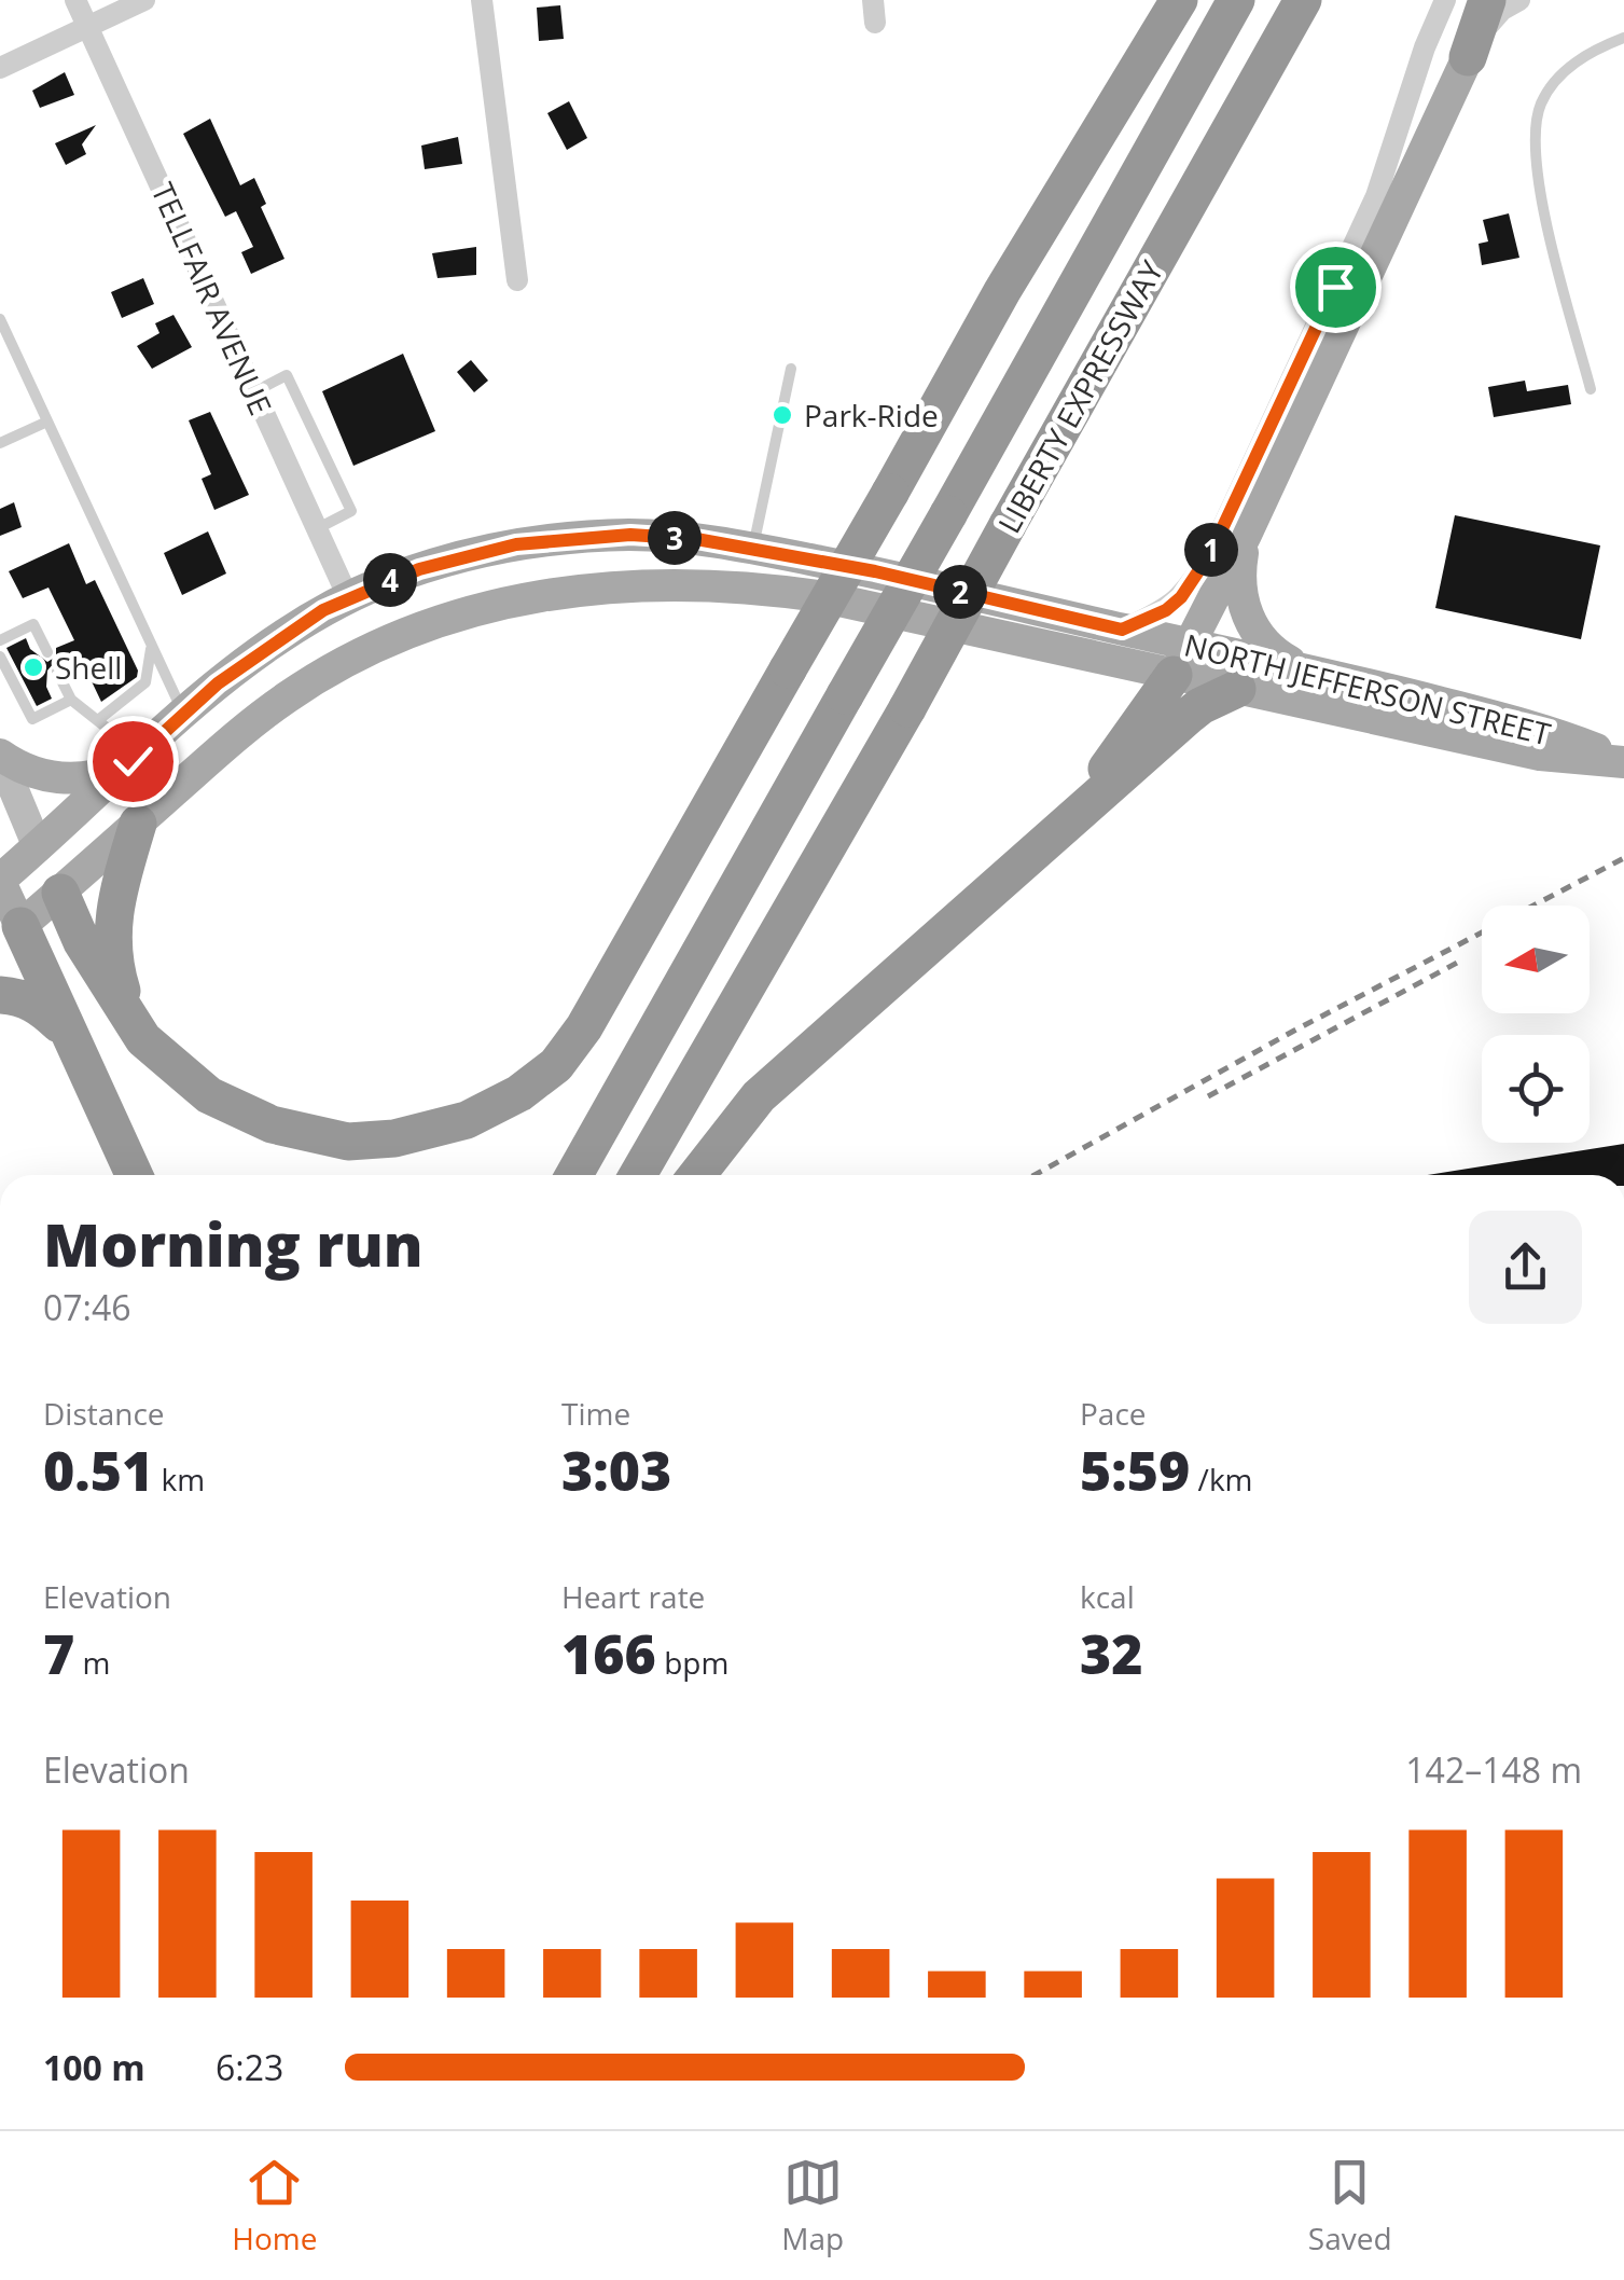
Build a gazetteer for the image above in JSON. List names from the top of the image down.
{
  "streets": {
    "highway": ["LIBERTY EXPRESSWAY"],
    "main road": ["NORTH JEFFERSON STREET"],
    "street": ["TELLFAIR AVENUE"]
  },
  "crossings": [
    ["TELLFAIR AVENUE", "NORTH JEFFERSON STREET"]
  ],
  "places": ["Park-Ride", "Shell"],
  "north": "left",
  "page": {
    "pins": [
      "3",
      "1",
      "4",
      "2"
    ],
    "heading": ["Morning run", "07:46"],
    "stats": [
      ["Distance", "0.51 km"],
      ["Time", "3:03"],
      ["Pace", "5:59 /km"],
      ["Elevation", "7 m"],
      ["Heart rate", "166 bpm"],
      ["kcal", "32"]
    ],
    "chart": ["Elevation", "142–148 m"],
    "list": [
      {
        "name": "100 m",
        "note": "6:23"
      }
    ],
    "tabs": ["Home", "Map", "Saved"]
  }
}
